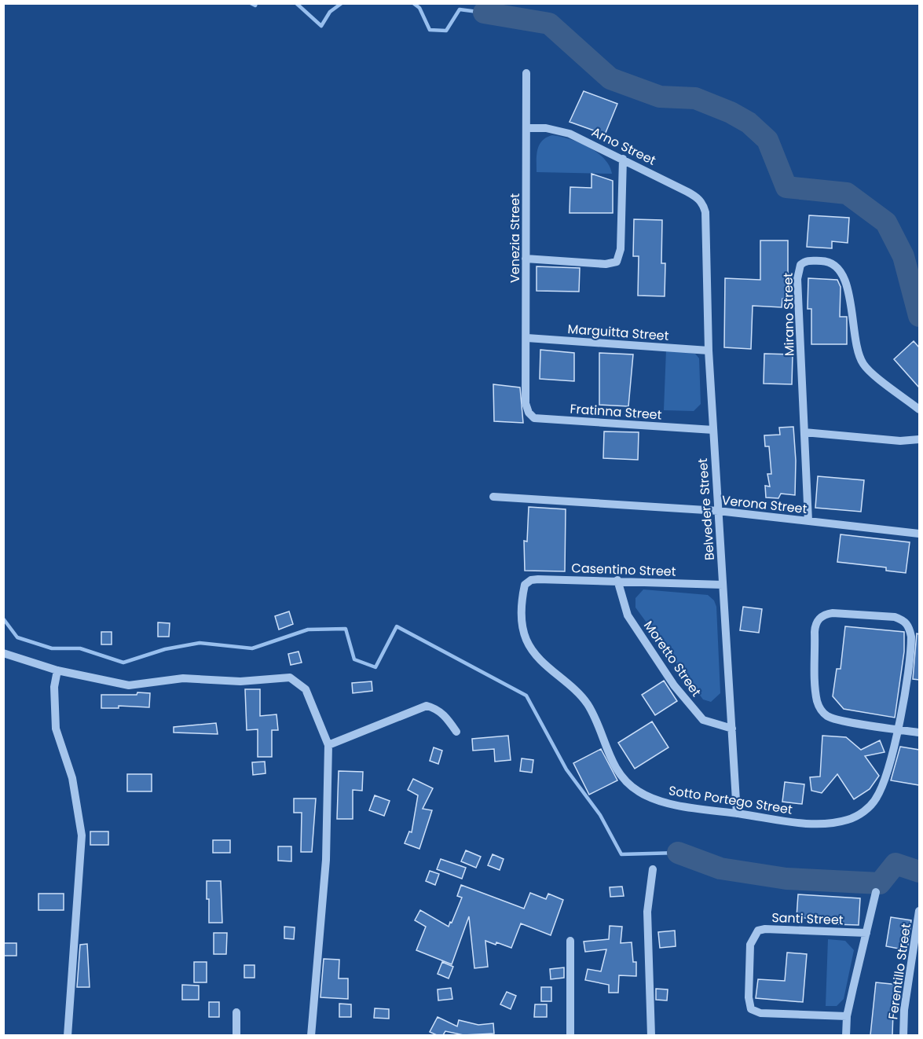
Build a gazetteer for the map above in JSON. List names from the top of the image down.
{
  "streets": {
    "street": [
      "Arno Street",
      "Venezia Street",
      "Mirano Street",
      "Marguitta Street",
      "Fratinna Street",
      "Verona Street",
      "Belvedere Street",
      "Casentino Street",
      "Moretto Street",
      "Sotto Portego Street",
      "Santi Street",
      "Ferentillo Street"
    ]
  },
  "crossings": [
    ["Arno Street", "Venezia Street"],
    ["Arno Street", "Belvedere Street"],
    ["Venezia Street", "Marguitta Street"],
    ["Venezia Street", "Fratinna Street"],
    ["Mirano Street", "Verona Street"],
    ["Marguitta Street", "Belvedere Street"],
    ["Fratinna Street", "Belvedere Street"],
    ["Verona Street", "Belvedere Street"],
    ["Belvedere Street", "Casentino Street"],
    ["Belvedere Street", "Moretto Street"],
    ["Belvedere Street", "Sotto Portego Street"],
    ["Casentino Street", "Moretto Street"],
    ["Casentino Street", "Sotto Portego Street"]
  ]
}
